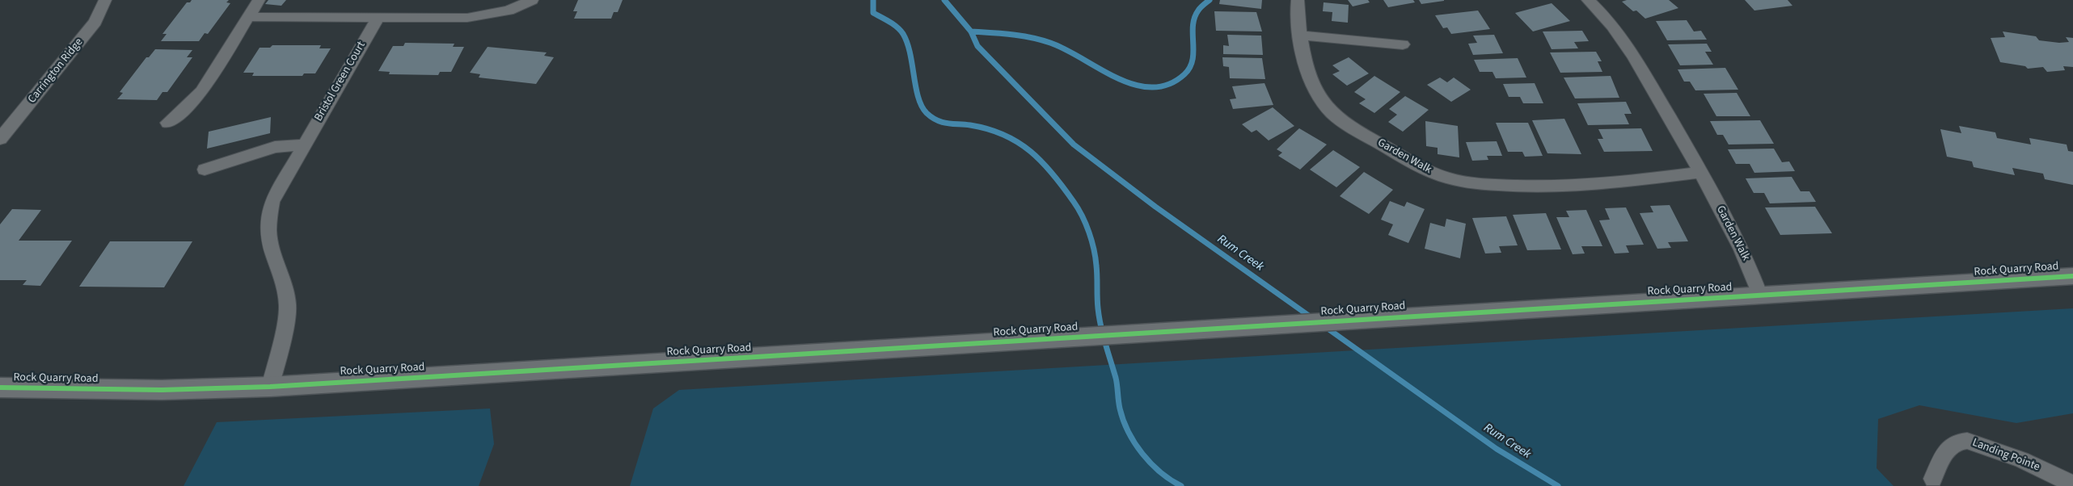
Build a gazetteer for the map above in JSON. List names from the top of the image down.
{
  "streets": {
    "street": [
      "Carrington Ridge",
      "Bristol Green Court",
      "Garden Walk",
      "Rock Quarry Road",
      "Landing Pointe"
    ]
  },
  "crossings": [
    ["Bristol Green Court", "Rock Quarry Road"],
    ["Garden Walk", "Rock Quarry Road"]
  ],
  "water": ["Rum Creek"]
}
